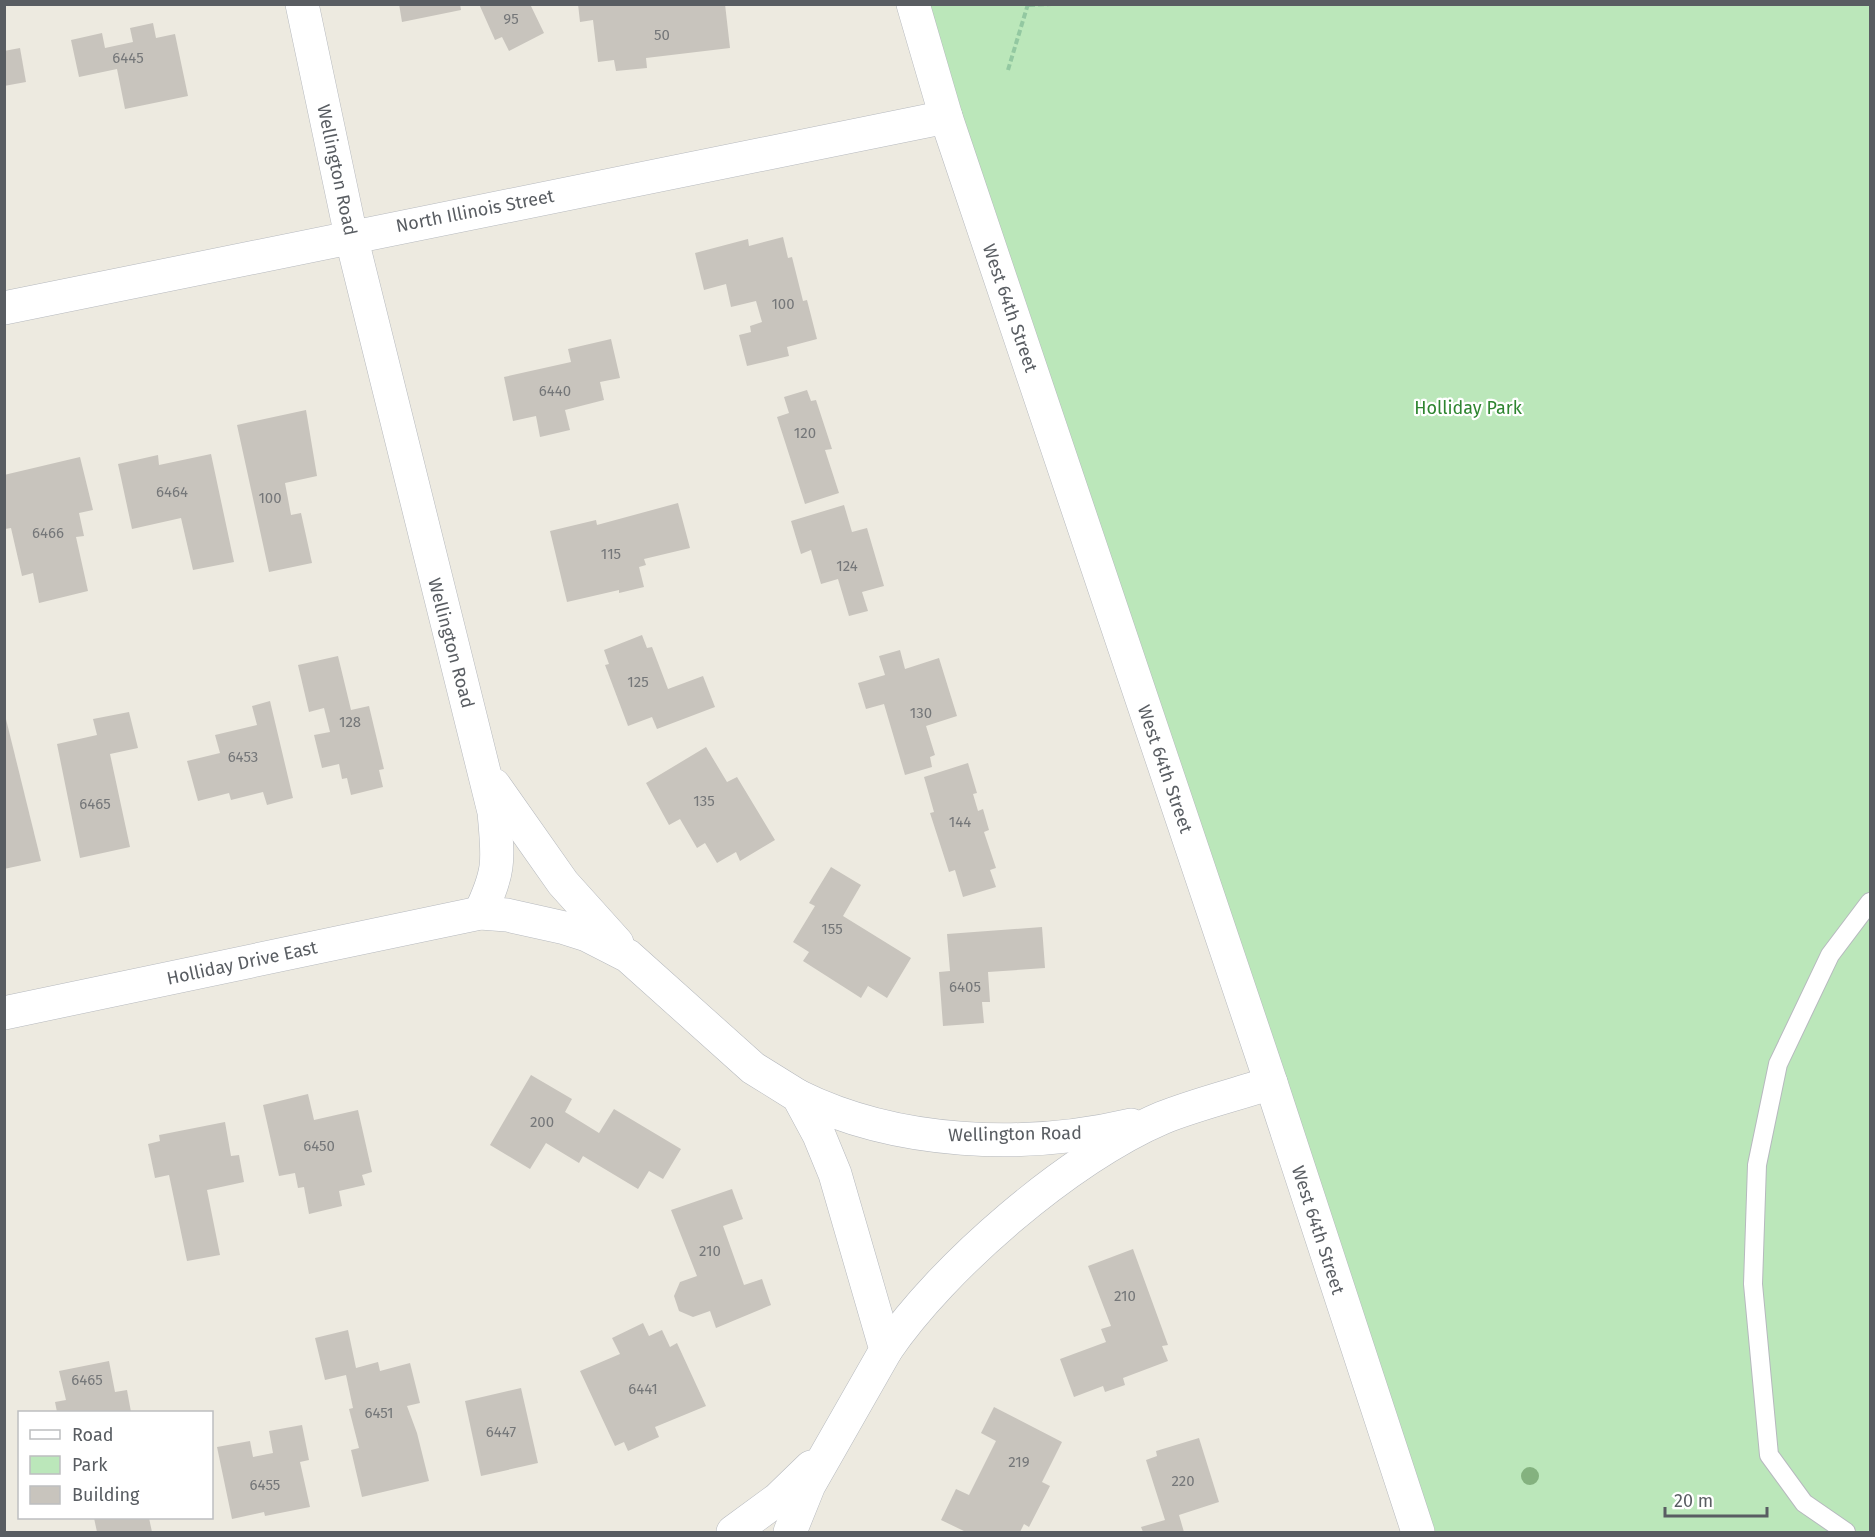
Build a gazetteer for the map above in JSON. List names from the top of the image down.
{
  "streets": {
    "street": [
      "Wellington Road",
      "North Illinois Street",
      "West 64th Street",
      "Holliday Drive East"
    ]
  },
  "crossings": [
    ["Wellington Road", "North Illinois Street"],
    ["Wellington Road", "West 64th Street"],
    ["Wellington Road", "Holliday Drive East"],
    ["North Illinois Street", "West 64th Street"]
  ],
  "parks": ["Holliday Park"],
  "house_numbers": [
    "95",
    "50",
    "6445",
    "100",
    "6440",
    "120",
    "6464",
    "100",
    "6466",
    "115",
    "124",
    "125",
    "130",
    "128",
    "6453",
    "135",
    "6465",
    "144",
    "155",
    "6405",
    "200",
    "6450",
    "210",
    "210",
    "6465",
    "6441",
    "6451",
    "6447",
    "219",
    "220",
    "6455"
  ],
  "legend": ["Road", "Park", "Building"],
  "scale_bar": "20 m"
}
